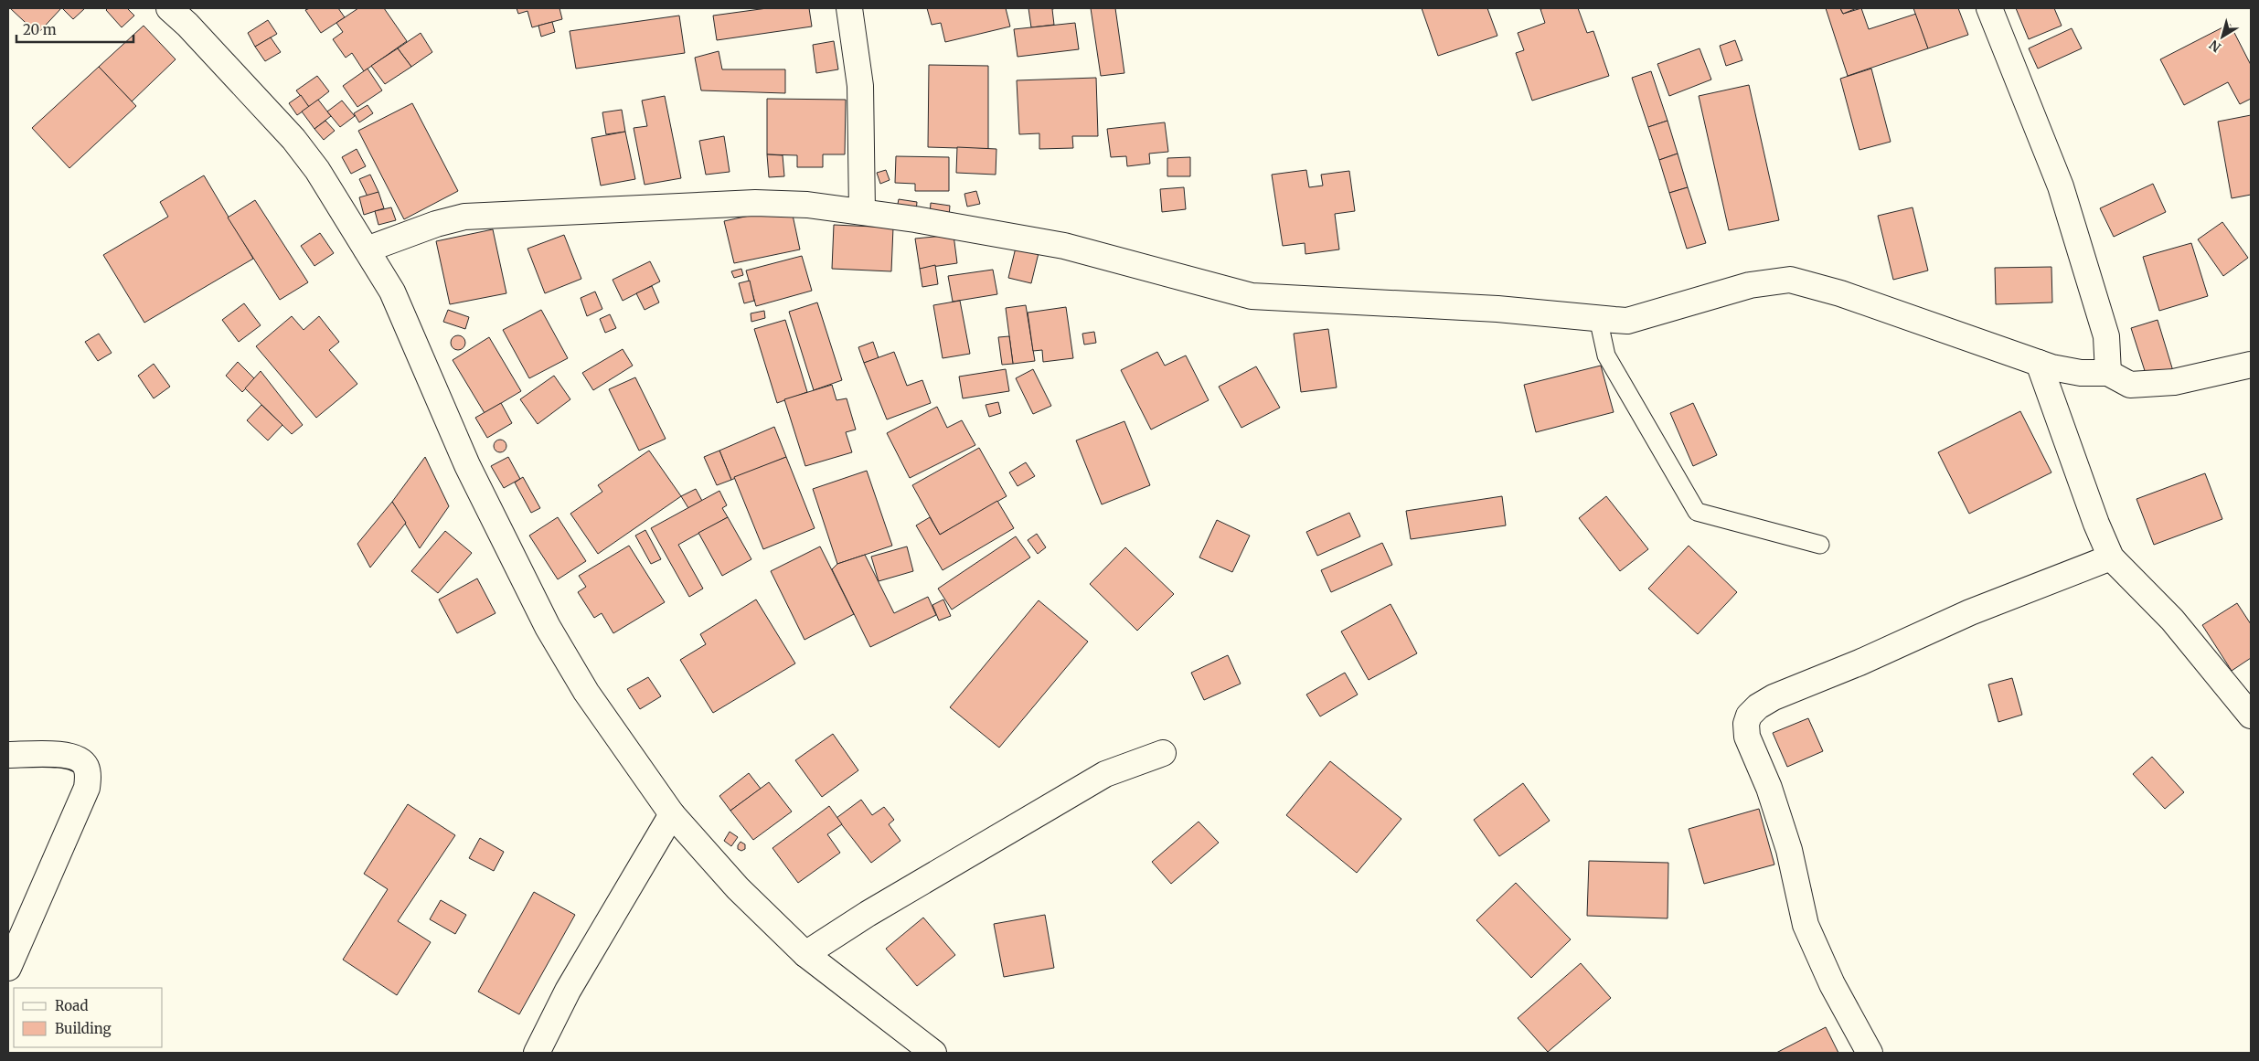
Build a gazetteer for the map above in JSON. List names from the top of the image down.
{
  "legend": ["Road", "Building"],
  "scale_bar": "20 m",
  "north": "bottom left"
}
